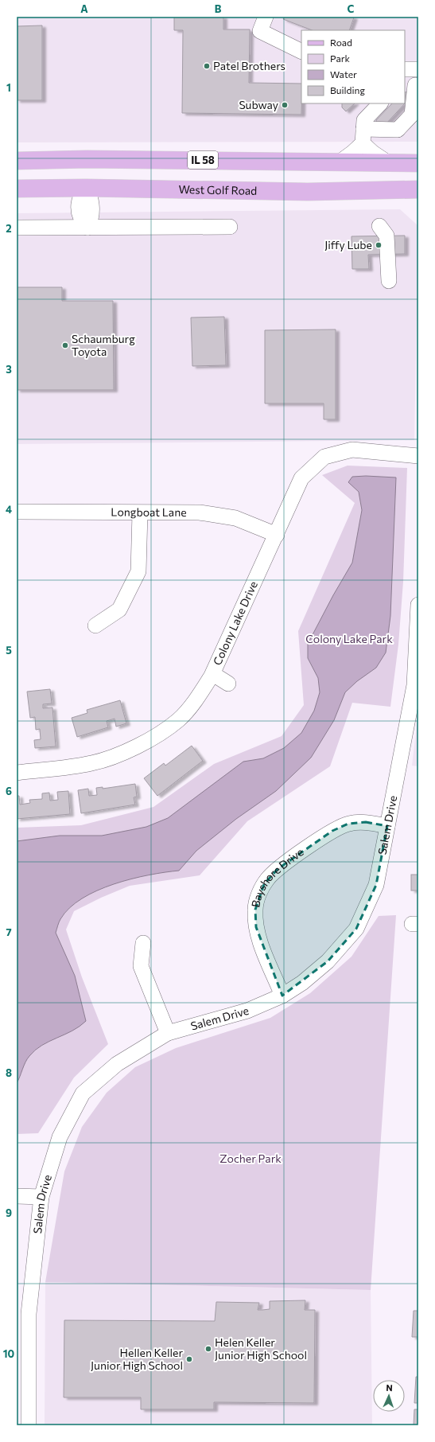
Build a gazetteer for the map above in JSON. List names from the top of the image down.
{
  "streets": {
    "main road": ["IL 58", "West Golf Road"],
    "street": [
      "Longboat Lane",
      "Colony Lake Drive",
      "Salem Drive",
      "Bayshore Drive"
    ]
  },
  "crossings": [
    ["Longboat Lane", "Colony Lake Drive"],
    ["Salem Drive", "Bayshore Drive"]
  ],
  "parks": ["Colony Lake Park", "Zocher Park"],
  "places": [
    "Patel Brothers",
    "Subway",
    "Jiffy Lube",
    "Schaumburg Toyota",
    "Helen Keller Junior High School",
    "Hellen Keller Junior High School"
  ],
  "legend": [
    "Road",
    "Park",
    "Water",
    "Building"
  ],
  "north": "top",
  "grid": {
    "columns": ["A", "B", "C"],
    "rows": [
      "1",
      "2",
      "3",
      "4",
      "5",
      "6",
      "7",
      "8",
      "9",
      "10"
    ]
  }
}
